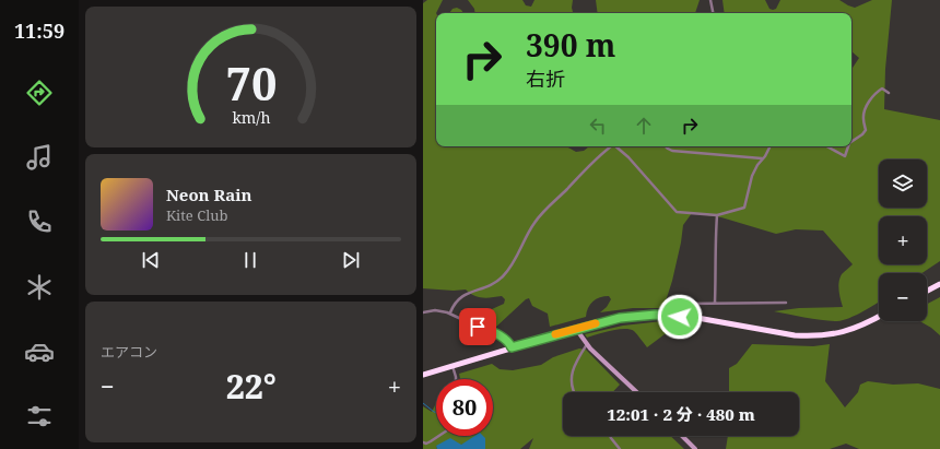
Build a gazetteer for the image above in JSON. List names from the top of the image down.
{
  "page": {
    "tabs": "11:59",
    "turn": ["390 m", "右折"],
    "map_buttons": ["+", "−"],
    "song": ["Neon Rain", "Kite Club"],
    "tile": "エアコン",
    "heat": ["−", "22°", "+"],
    "limit": "80",
    "trip": "12:01 · 2 分 · 480 m",
    "gauge": ["70", "km/h"]
  }
}
